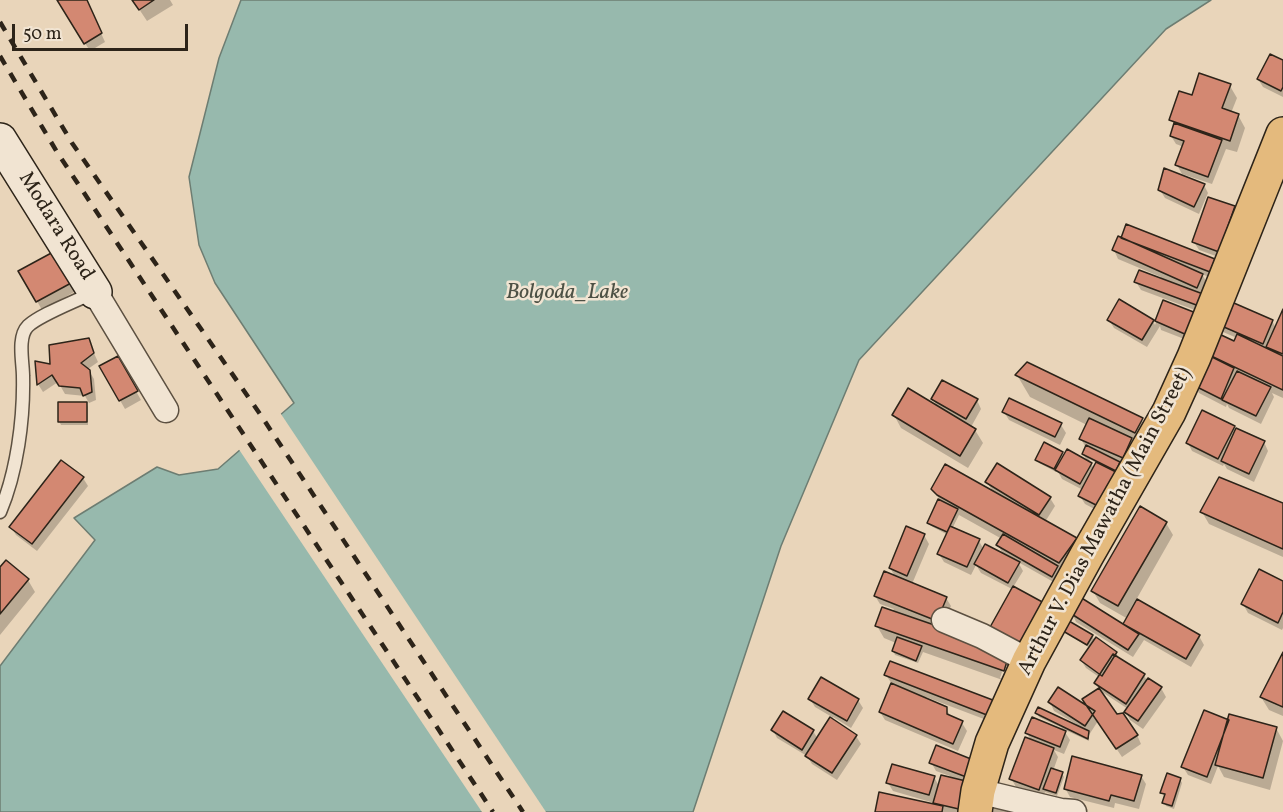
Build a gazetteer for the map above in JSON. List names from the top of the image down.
{
  "streets": {
    "main road": ["Arthur V. Dias Mawatha (Main Street)"],
    "street": ["Modara Road"]
  },
  "water": ["Bolgoda_Lake"],
  "scale_bar": "50 m"
}
